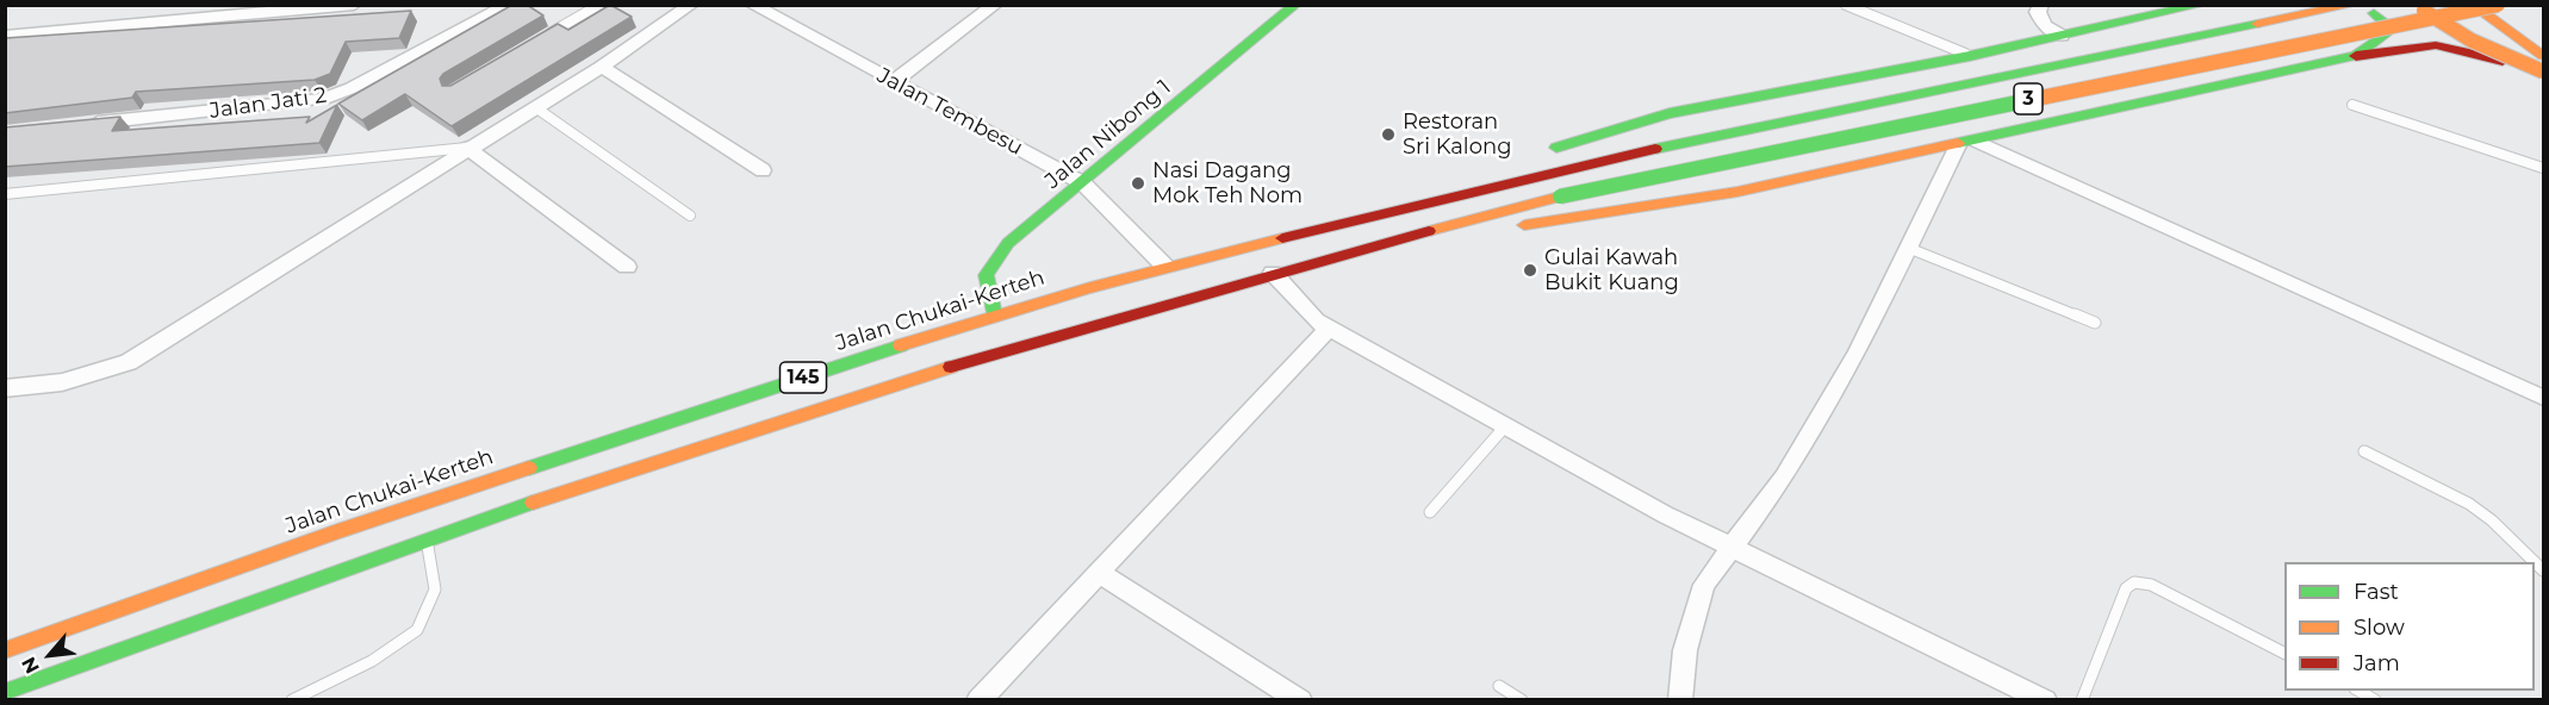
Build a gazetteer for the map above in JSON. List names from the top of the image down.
{
  "streets": {
    "main road": [
      "3",
      "Jalan Nibong 1",
      "Jalan Chukai-Kerteh",
      "145"
    ],
    "street": ["Jalan Jati 2", "Jalan Tembesu"]
  },
  "crossings": [
    ["3", "Jalan Chukai-Kerteh"],
    ["3", "145"],
    ["Jalan Tembesu", "Jalan Nibong 1"],
    ["Jalan Tembesu", "Jalan Chukai-Kerteh"],
    ["Jalan Nibong 1", "Jalan Chukai-Kerteh"]
  ],
  "places": ["Restoran Sri Kalong", "Nasi Dagang Mok Teh Nom", "Gulai Kawah Bukit Kuang"],
  "legend": ["Fast", "Slow", "Jam"],
  "north": "bottom left"
}
